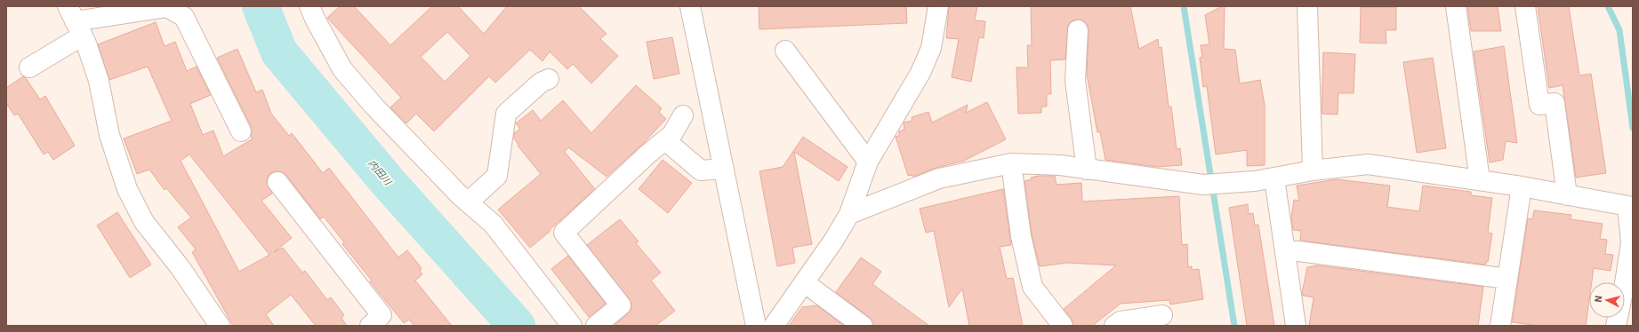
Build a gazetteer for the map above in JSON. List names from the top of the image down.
{
  "water": ["内田川"],
  "north": "left"
}
